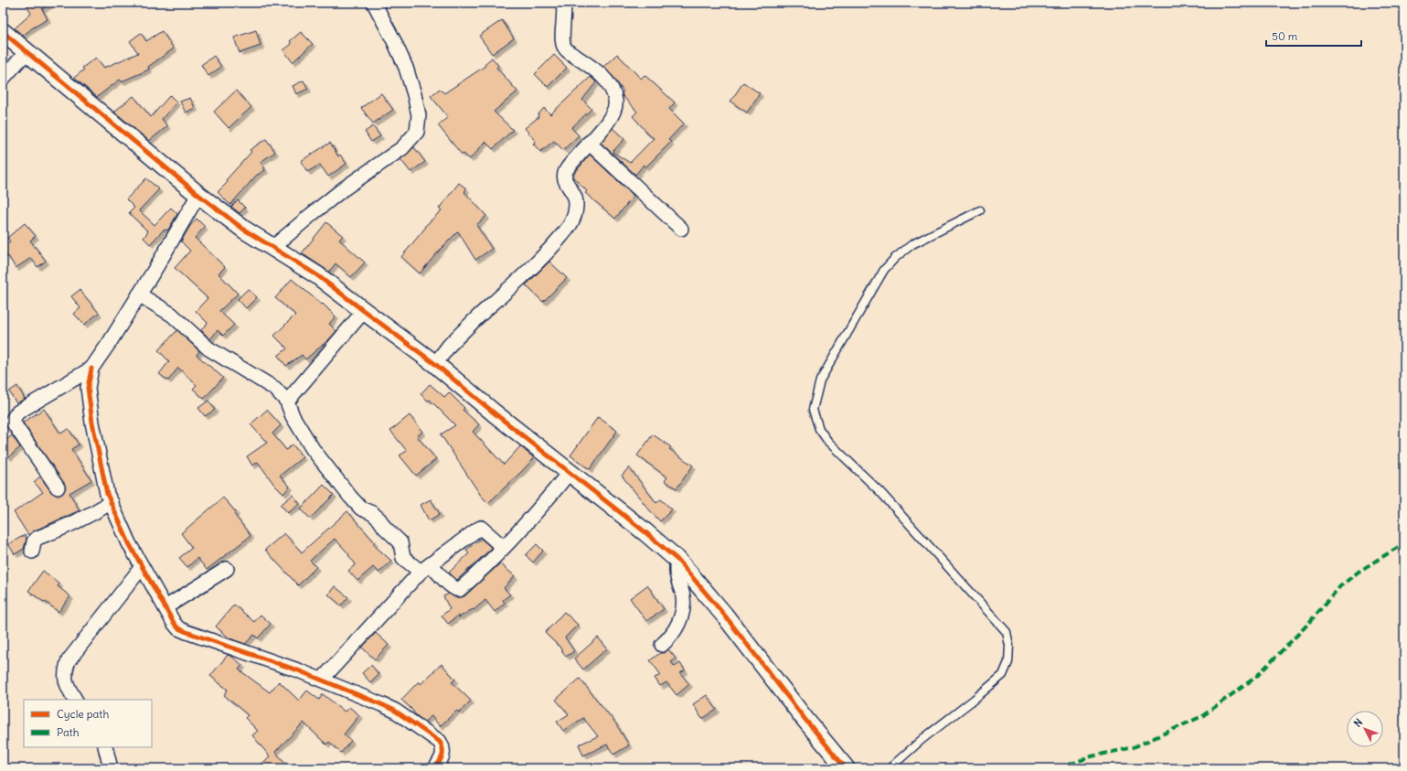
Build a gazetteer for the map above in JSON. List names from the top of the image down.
{
  "legend": ["Cycle path", "Path"],
  "scale_bar": "50 m",
  "north": "top left"
}
